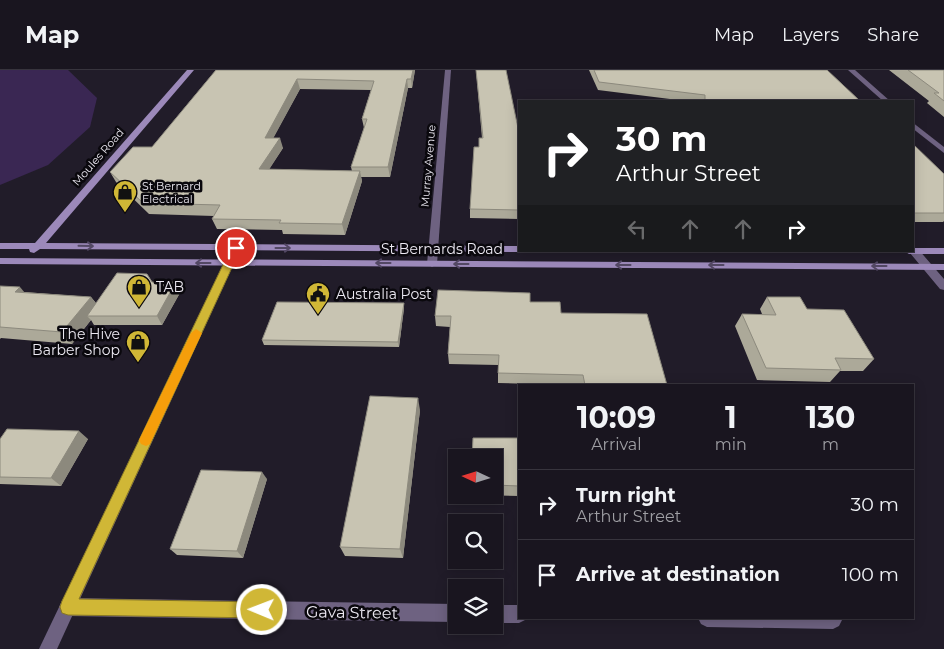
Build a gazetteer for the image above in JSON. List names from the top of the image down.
{
  "streets": {
    "main road": ["Moules Road", "St Bernards Road"],
    "street": ["Murray Avenue", "Gava Street"]
  },
  "crossings": [
    ["Moules Road", "St Bernards Road"],
    ["Murray Avenue", "St Bernards Road"]
  ],
  "places": {
    "shop": ["St Bernard Electrical", "TAB", "The Hive Barber Shop"],
    "public building": ["Australia Post"]
  },
  "north": "left",
  "page": {
    "header": "Map",
    "nav": ["Map", "Layers", "Share"],
    "turn": ["30 m", "Arthur Street"],
    "eta": [
      "10:09",
      "Arrival",
      "1",
      "min",
      "130",
      "m"
    ],
    "list": [
      {
        "name": "Turn right",
        "note": "Arthur Street",
        "value": "30 m"
      },
      {
        "name": "Arrive at destination",
        "value": "100 m"
      }
    ]
  }
}
